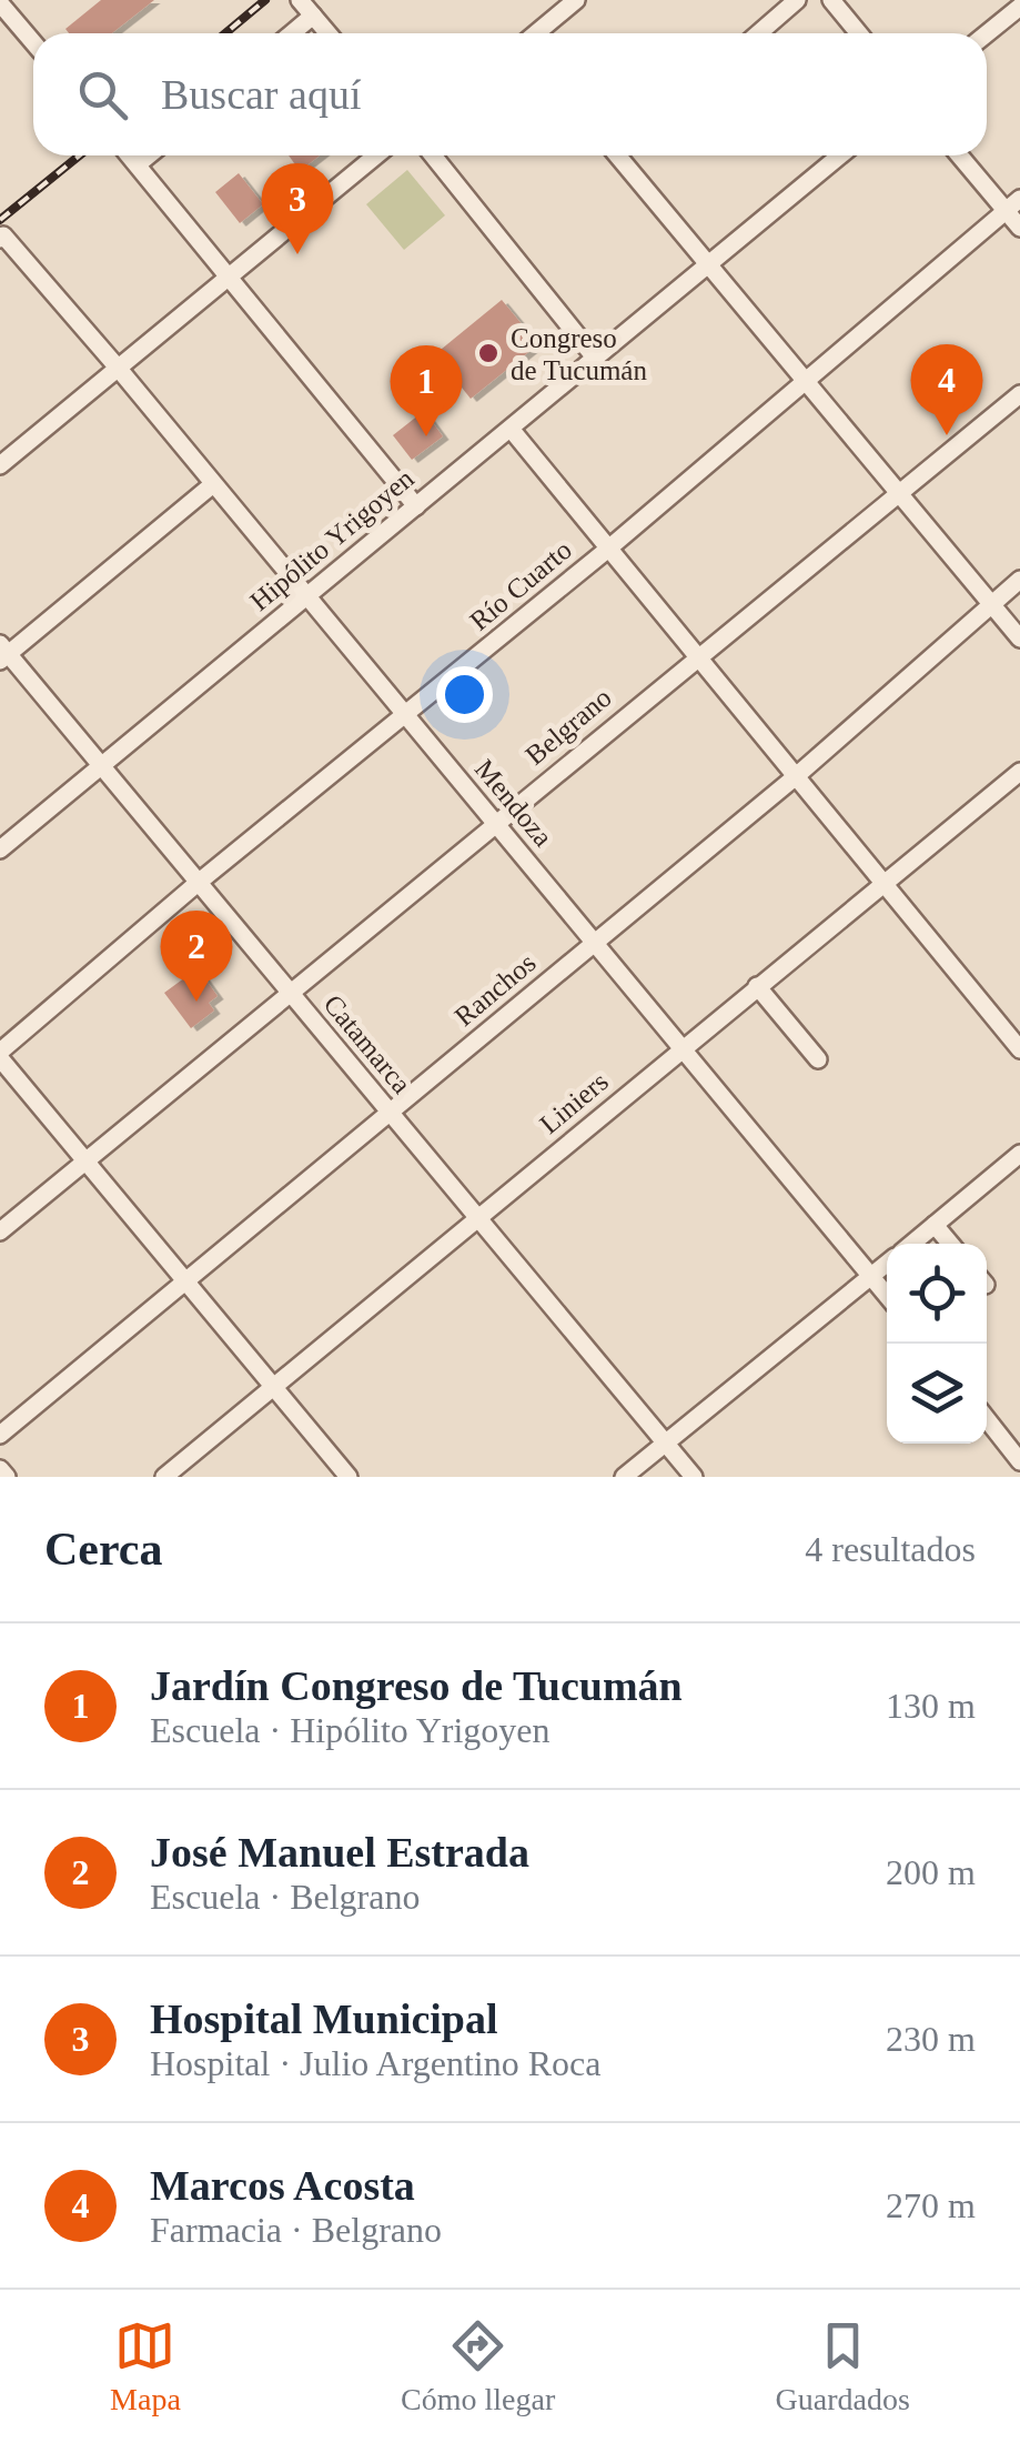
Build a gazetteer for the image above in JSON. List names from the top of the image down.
{
  "streets": {
    "street": [
      "Hipólito Yrigoyen",
      "Río Cuarto",
      "Belgrano",
      "Mendoza",
      "Ranchos",
      "Catamarca",
      "Liniers"
    ]
  },
  "crossings": [
    ["Hipólito Yrigoyen", "Mendoza"],
    ["Hipólito Yrigoyen", "Catamarca"],
    ["Río Cuarto", "Mendoza"],
    ["Río Cuarto", "Catamarca"],
    ["Belgrano", "Mendoza"],
    ["Belgrano", "Catamarca"],
    ["Mendoza", "Ranchos"],
    ["Mendoza", "Liniers"],
    ["Ranchos", "Catamarca"],
    ["Catamarca", "Liniers"]
  ],
  "places": ["Congreso de Tucumán"],
  "page": {
    "search": "Buscar aquí",
    "pins": [
      "3",
      "4",
      "1",
      "2"
    ],
    "heading": ["Cerca", "4 resultados"],
    "list": [
      {
        "mark": "1",
        "name": "Jardín Congreso de Tucumán",
        "note": "Escuela · Hipólito Yrigoyen",
        "value": "130 m"
      },
      {
        "mark": "2",
        "name": "José Manuel Estrada",
        "note": "Escuela · Belgrano",
        "value": "200 m"
      },
      {
        "mark": "3",
        "name": "Hospital Municipal",
        "note": "Hospital · Julio Argentino Roca",
        "value": "230 m"
      },
      {
        "mark": "4",
        "name": "Marcos Acosta",
        "note": "Farmacia · Belgrano",
        "value": "270 m"
      }
    ],
    "nav": ["Mapa", "Cómo llegar", "Guardados"]
  }
}
